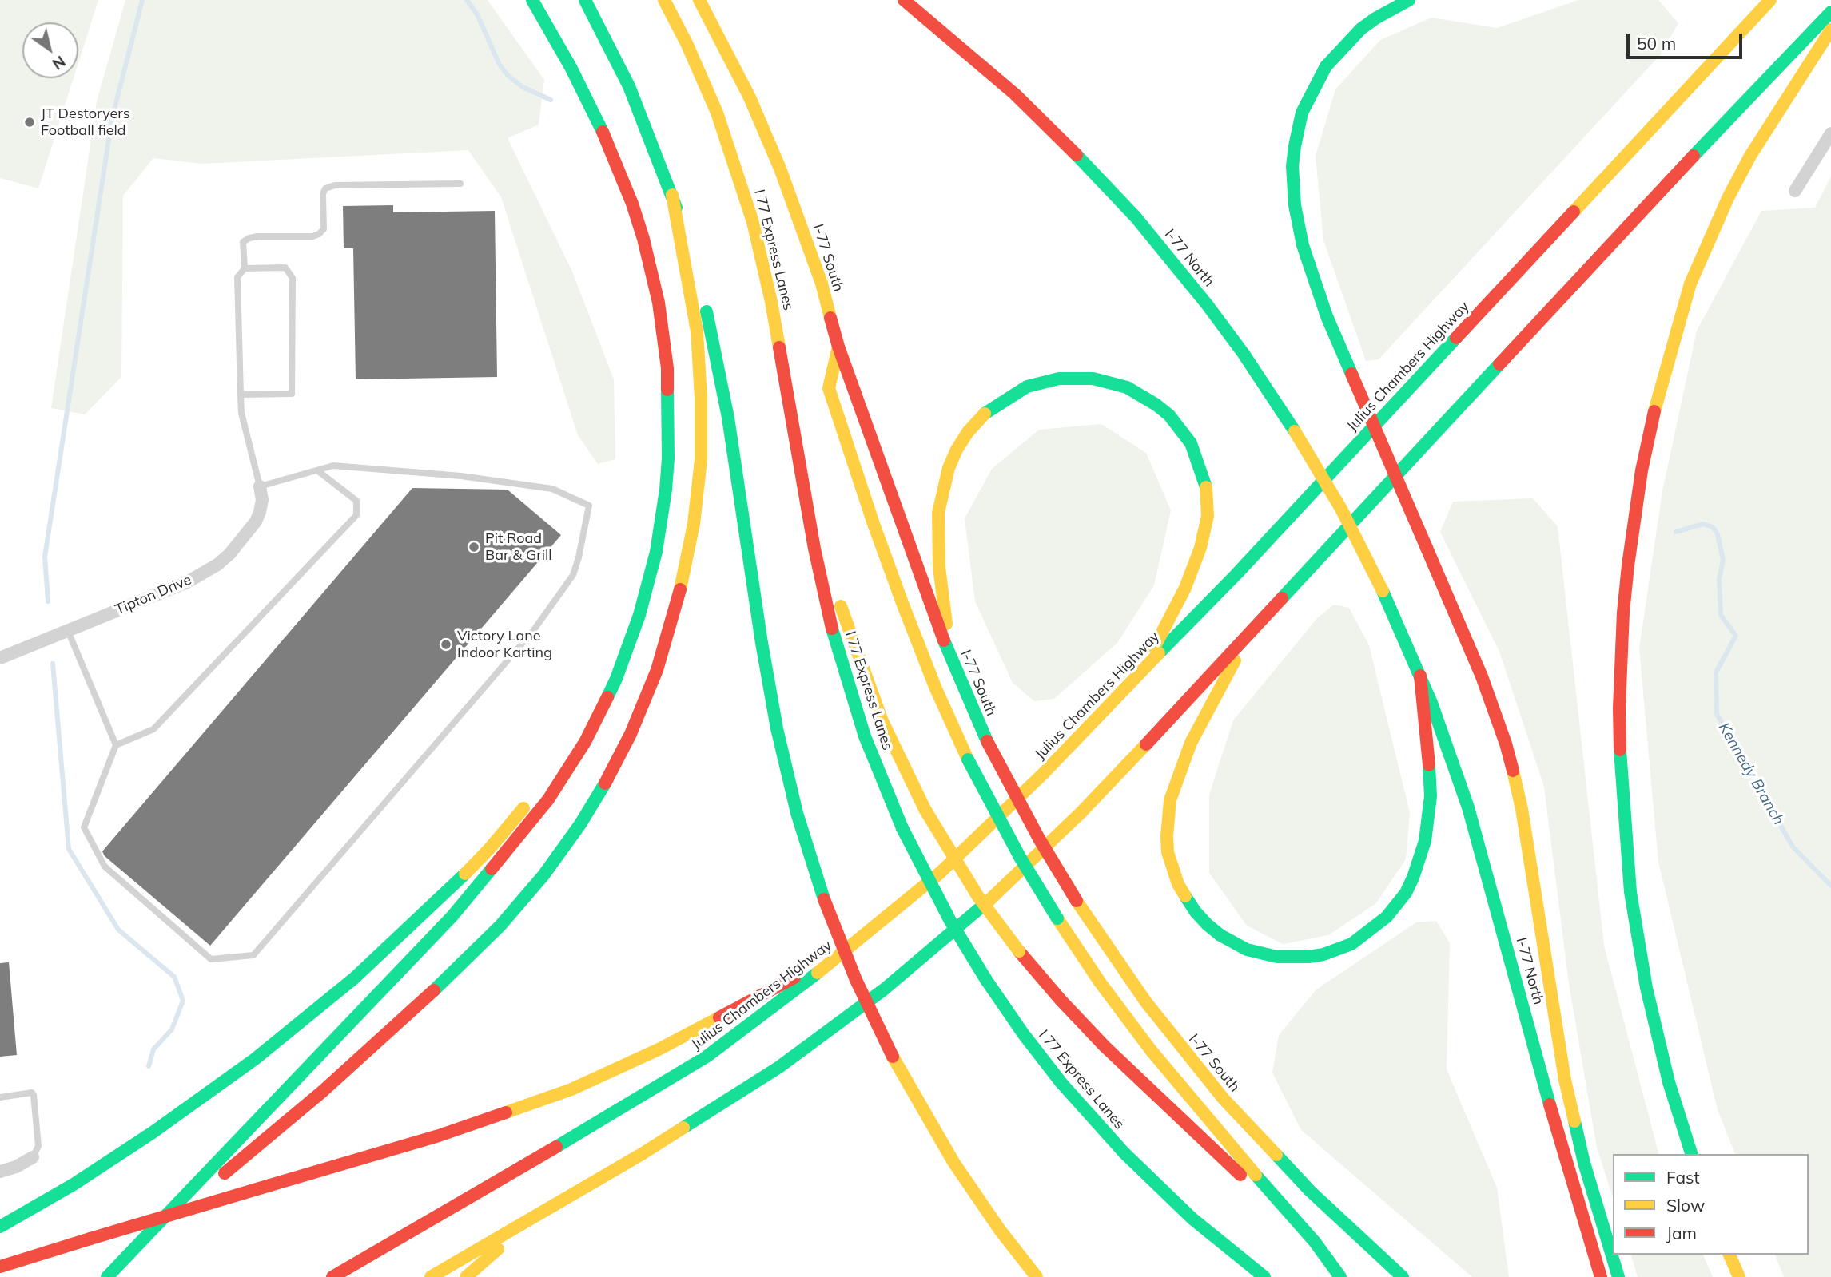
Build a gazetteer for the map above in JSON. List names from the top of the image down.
{
  "streets": {
    "highway": [
      "I 77 Express Lanes",
      "I-77 South",
      "I-77 North",
      "Julius Chambers Highway"
    ],
    "street": ["Tipton Drive"]
  },
  "water": ["Kennedy Branch"],
  "places": ["JT Destoryers Football field", "Pit Road Bar & Grill", "Victory Lane Indoor Karting"],
  "legend": ["Fast", "Slow", "Jam"],
  "scale_bar": "50 m",
  "north": "bottom right"
}
